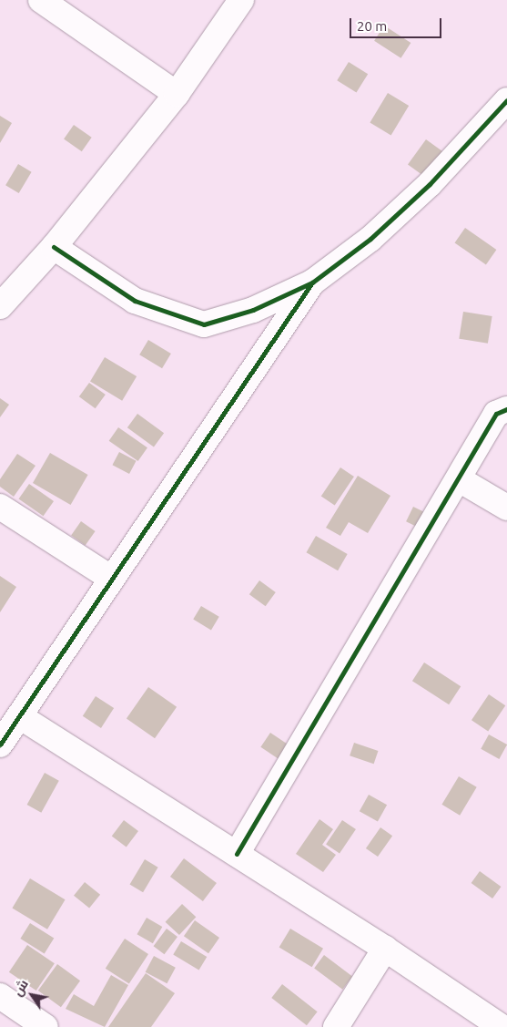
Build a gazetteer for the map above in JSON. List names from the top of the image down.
{
  "scale_bar": "20 m",
  "north": "top left"
}
